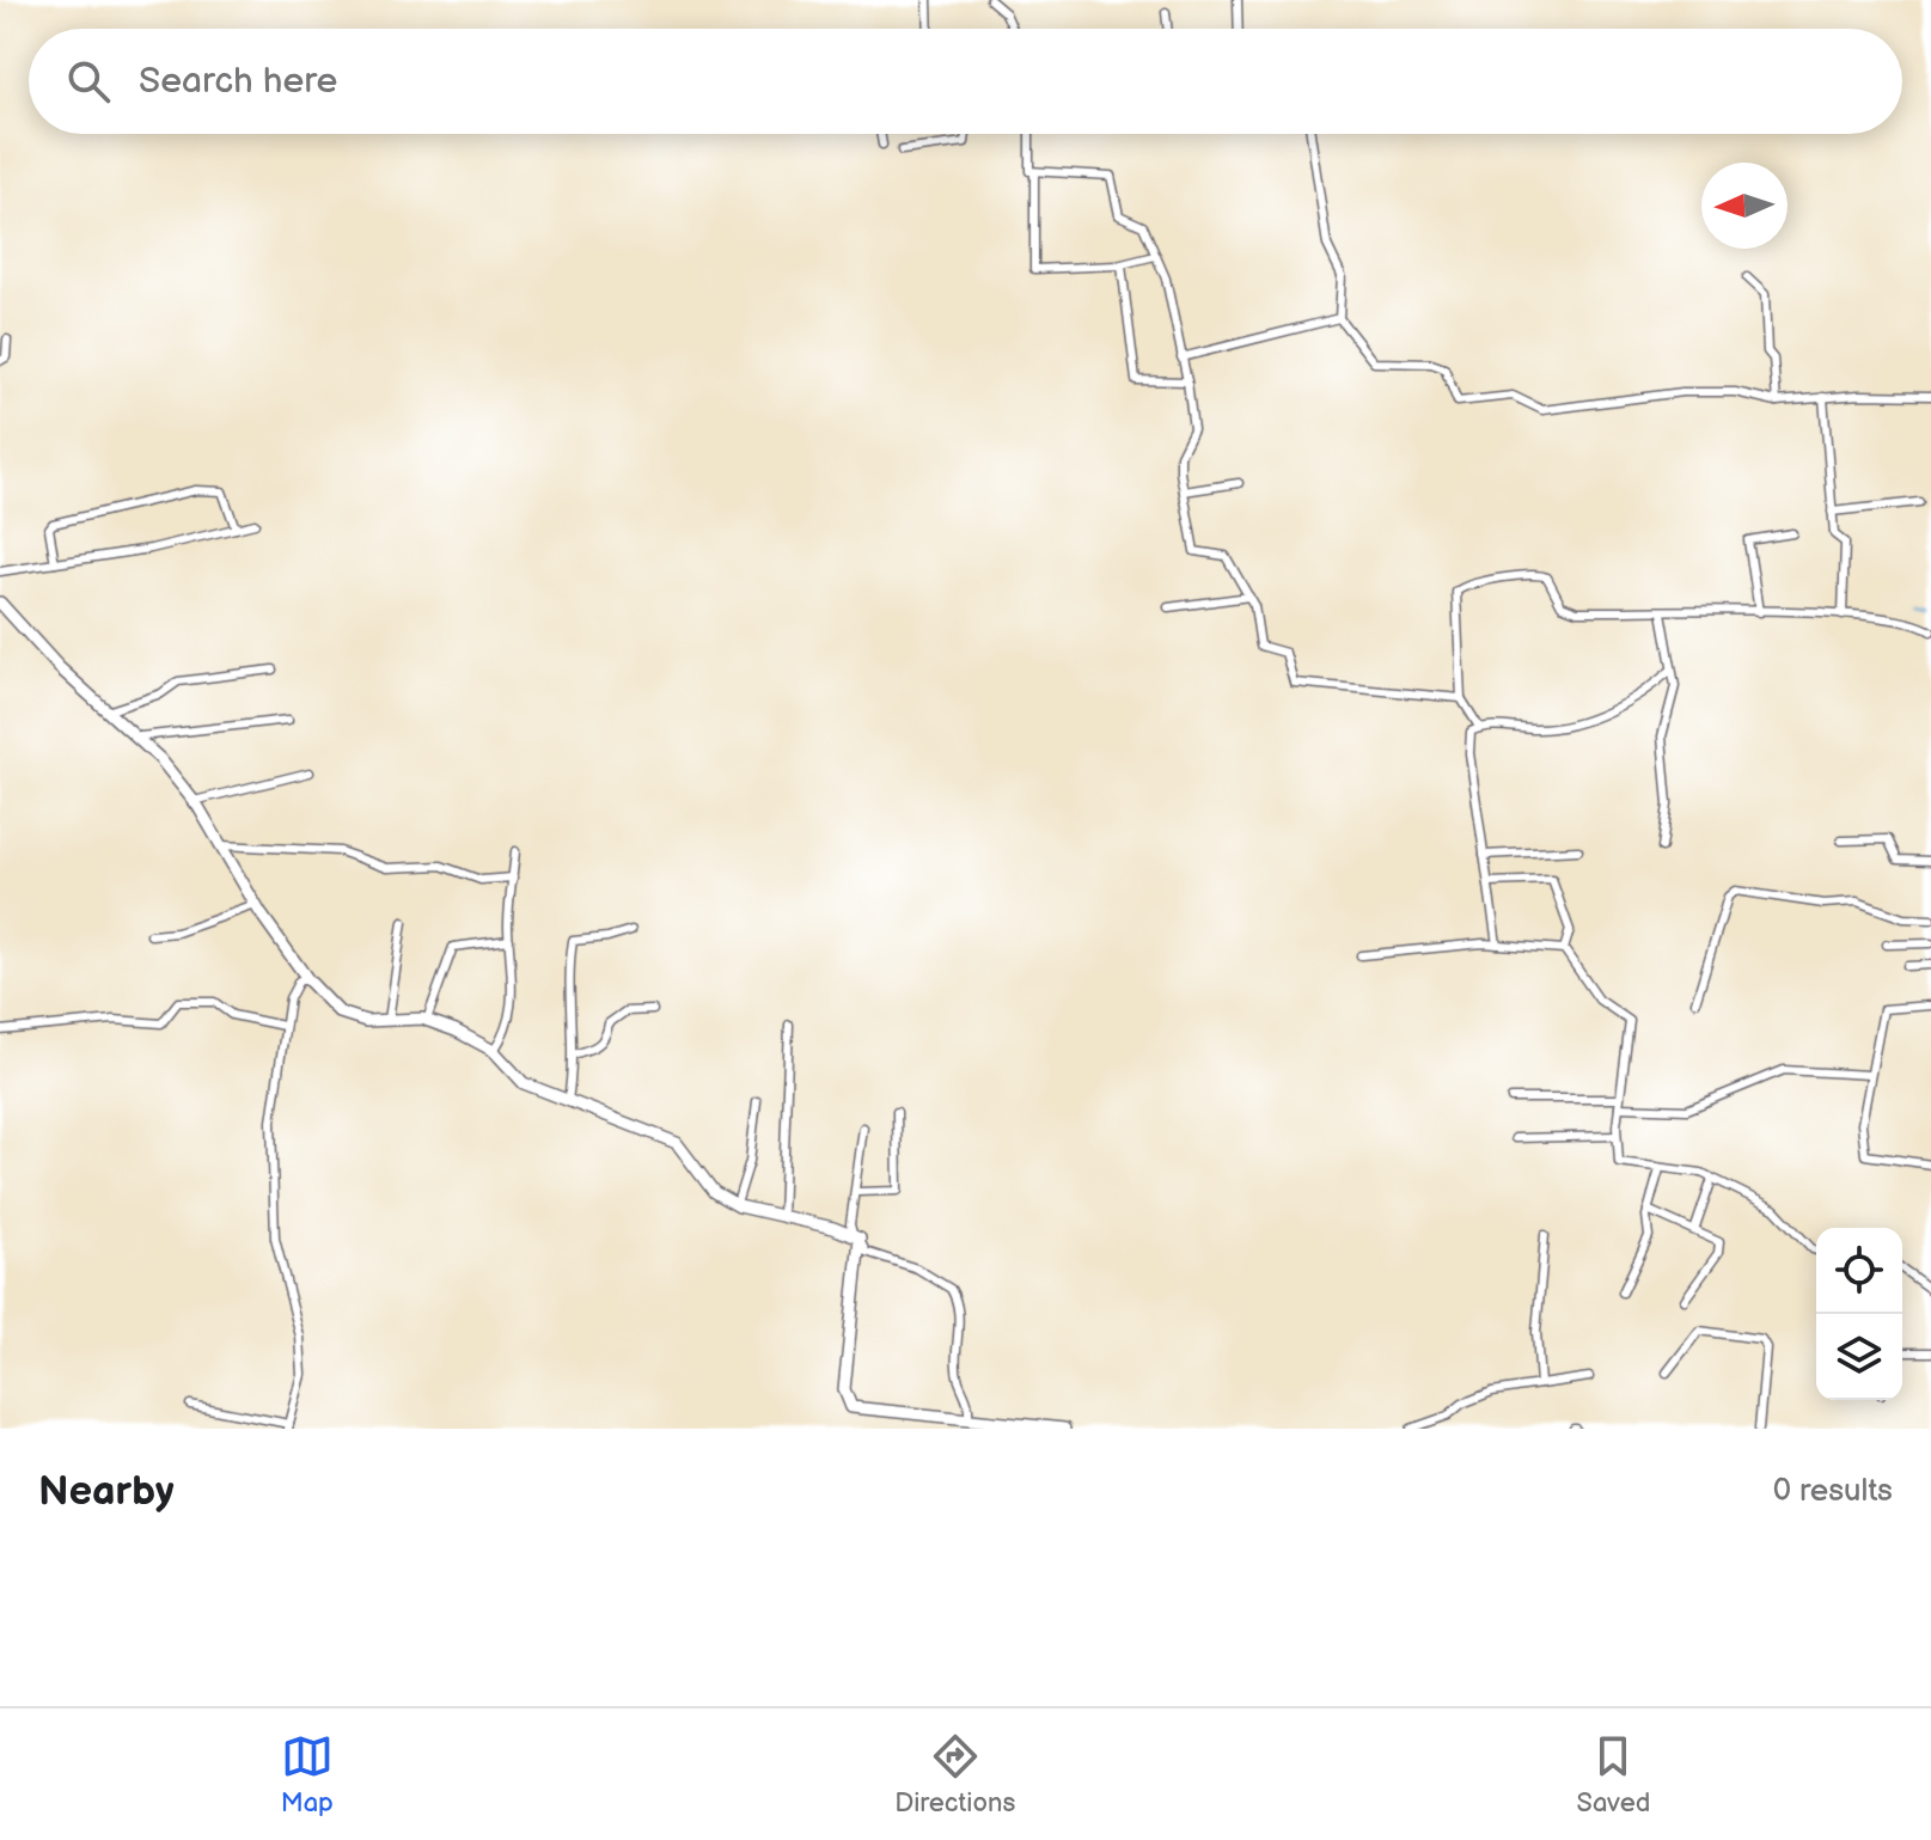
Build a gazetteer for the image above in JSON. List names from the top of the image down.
{
  "north": "left",
  "page": {
    "search": "Search here",
    "heading": ["Nearby", "0 results"],
    "nav": ["Map", "Directions", "Saved"]
  }
}
